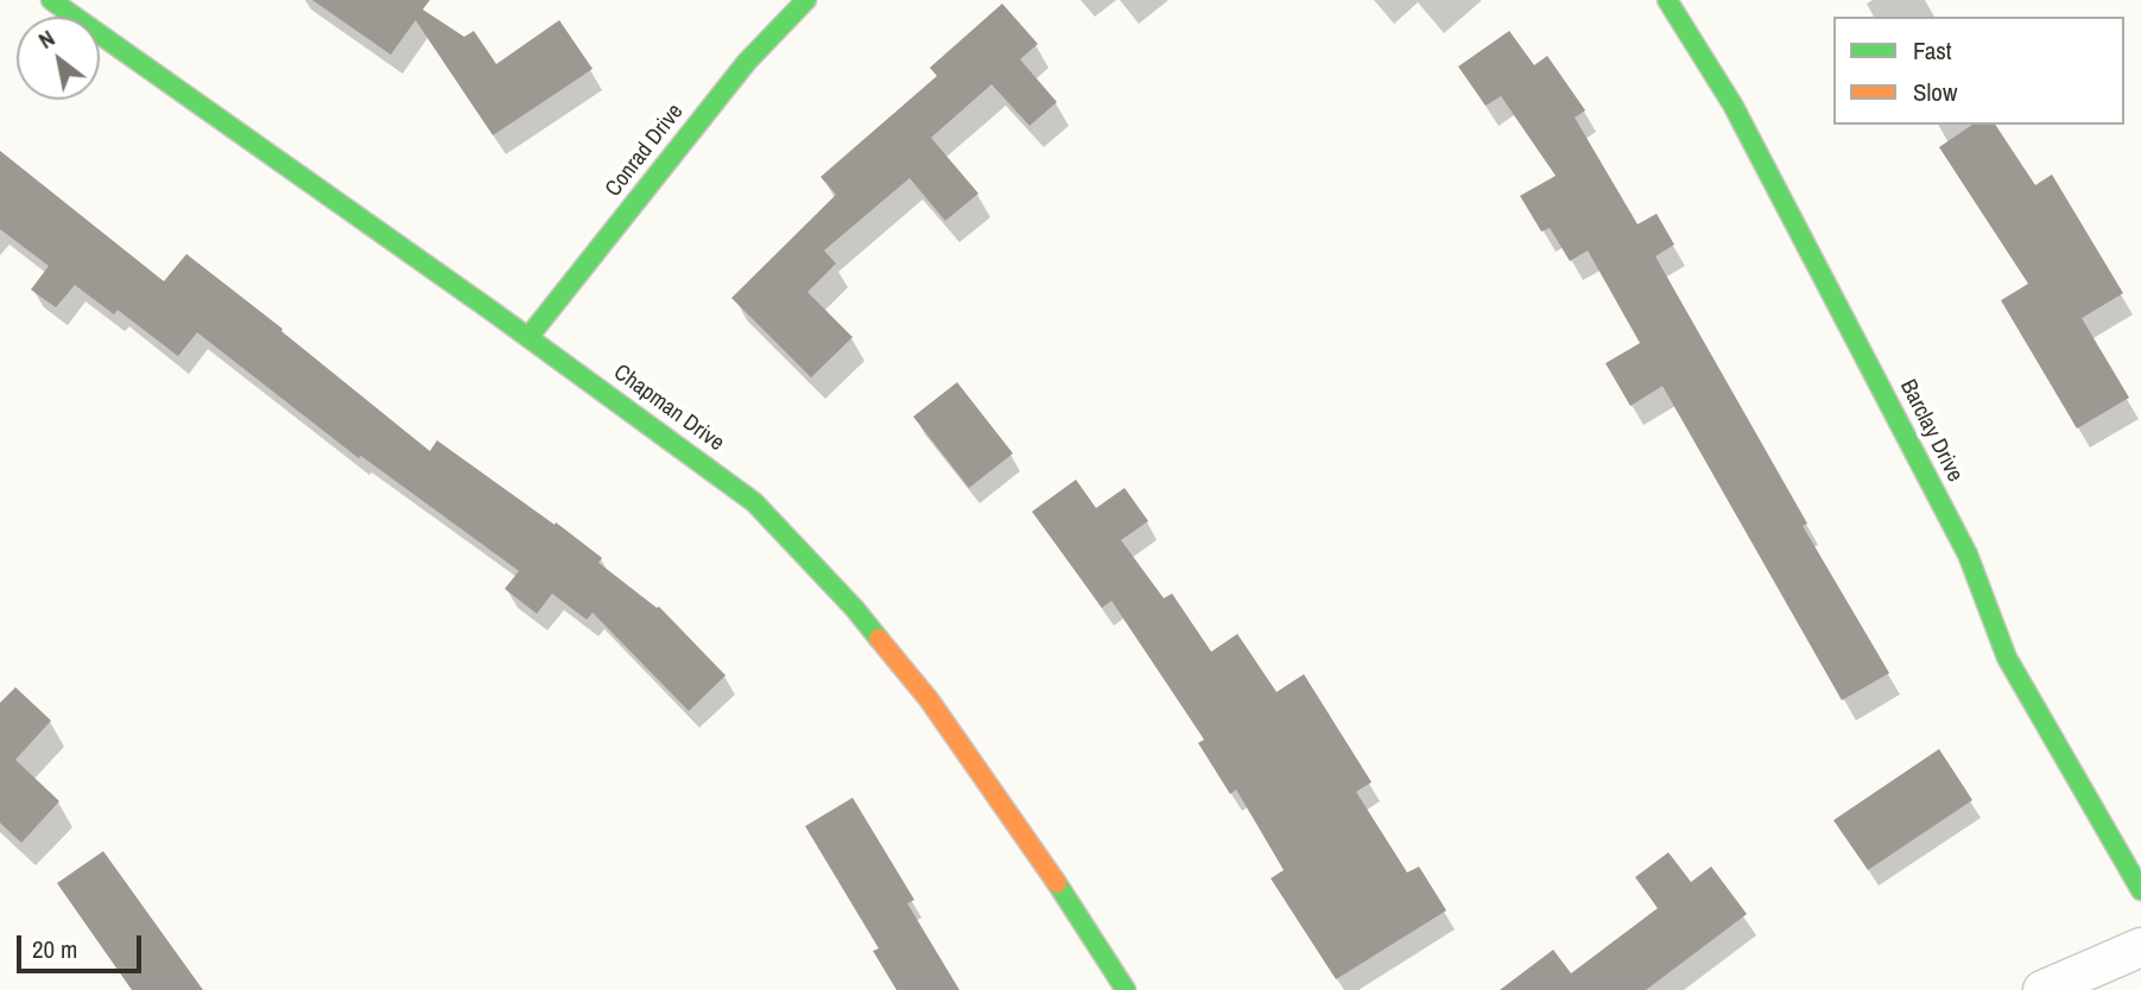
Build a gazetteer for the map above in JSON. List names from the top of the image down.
{
  "streets": {
    "street": ["Conrad Drive", "Chapman Drive", "Barclay Drive"]
  },
  "crossings": [
    ["Conrad Drive", "Chapman Drive"]
  ],
  "legend": ["Fast", "Slow"],
  "scale_bar": "20 m",
  "north": "top left"
}
